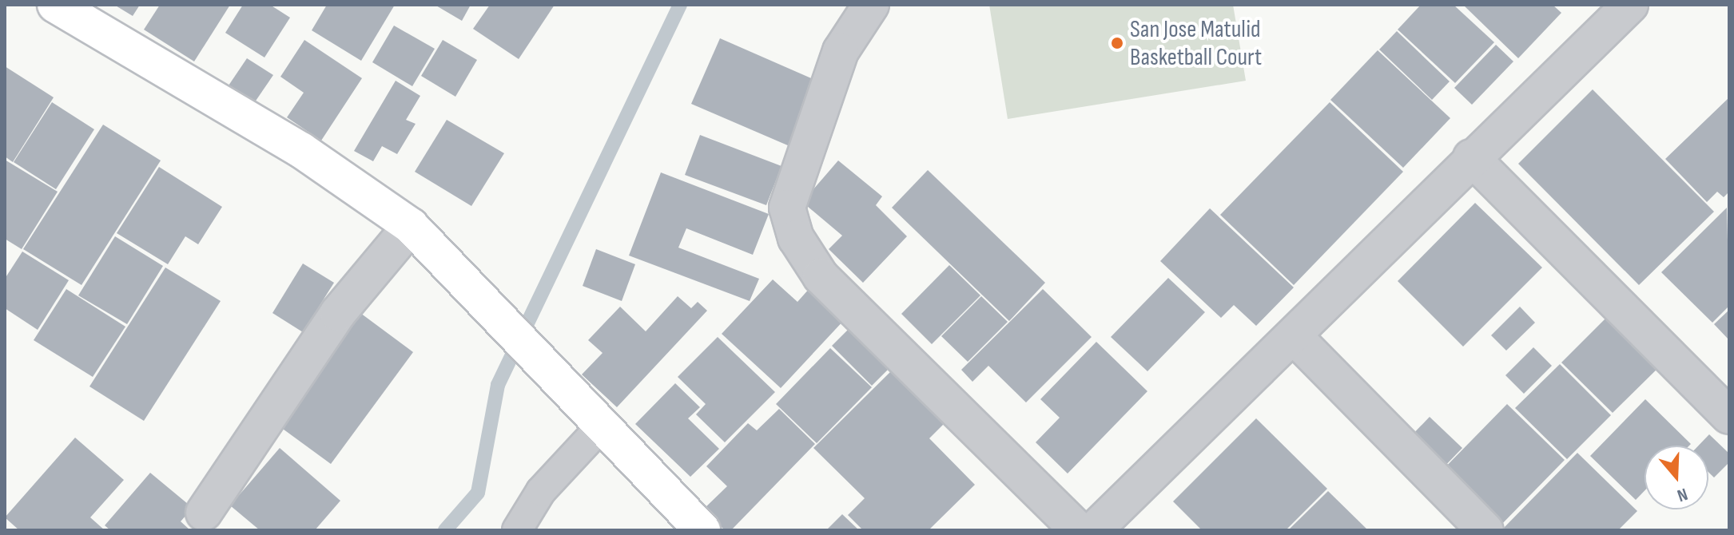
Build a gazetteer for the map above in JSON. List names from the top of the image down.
{
  "places": ["San Jose Matulid Basketball Court"],
  "north": "bottom"
}
